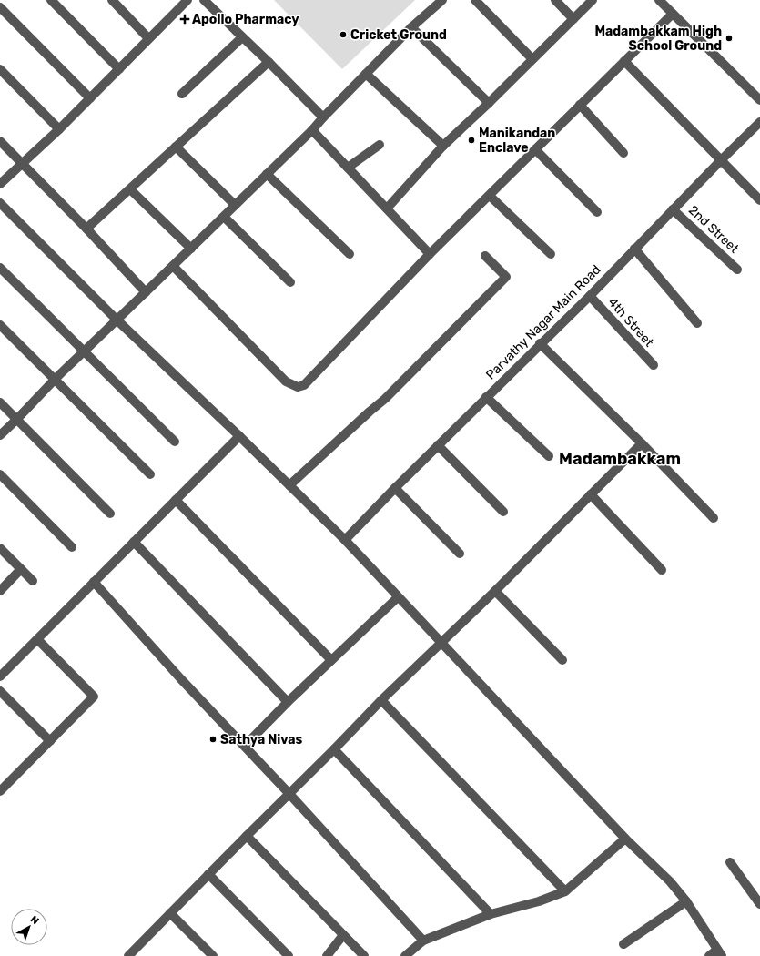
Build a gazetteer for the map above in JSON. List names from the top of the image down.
{
  "streets": {
    "street": ["2nd Street", "Parvathy Nagar Main Road", "4th Street"]
  },
  "crossings": [
    ["2nd Street", "Parvathy Nagar Main Road"],
    ["Parvathy Nagar Main Road", "4th Street"]
  ],
  "districts": ["Madambakkam"],
  "places": {
    "health": ["Apollo Pharmacy"],
    "other": [
      "Cricket Ground",
      "Madambakkam High School Ground",
      "Manikandan Enclave",
      "Sathya Nivas"
    ]
  },
  "north": "top right"
}
